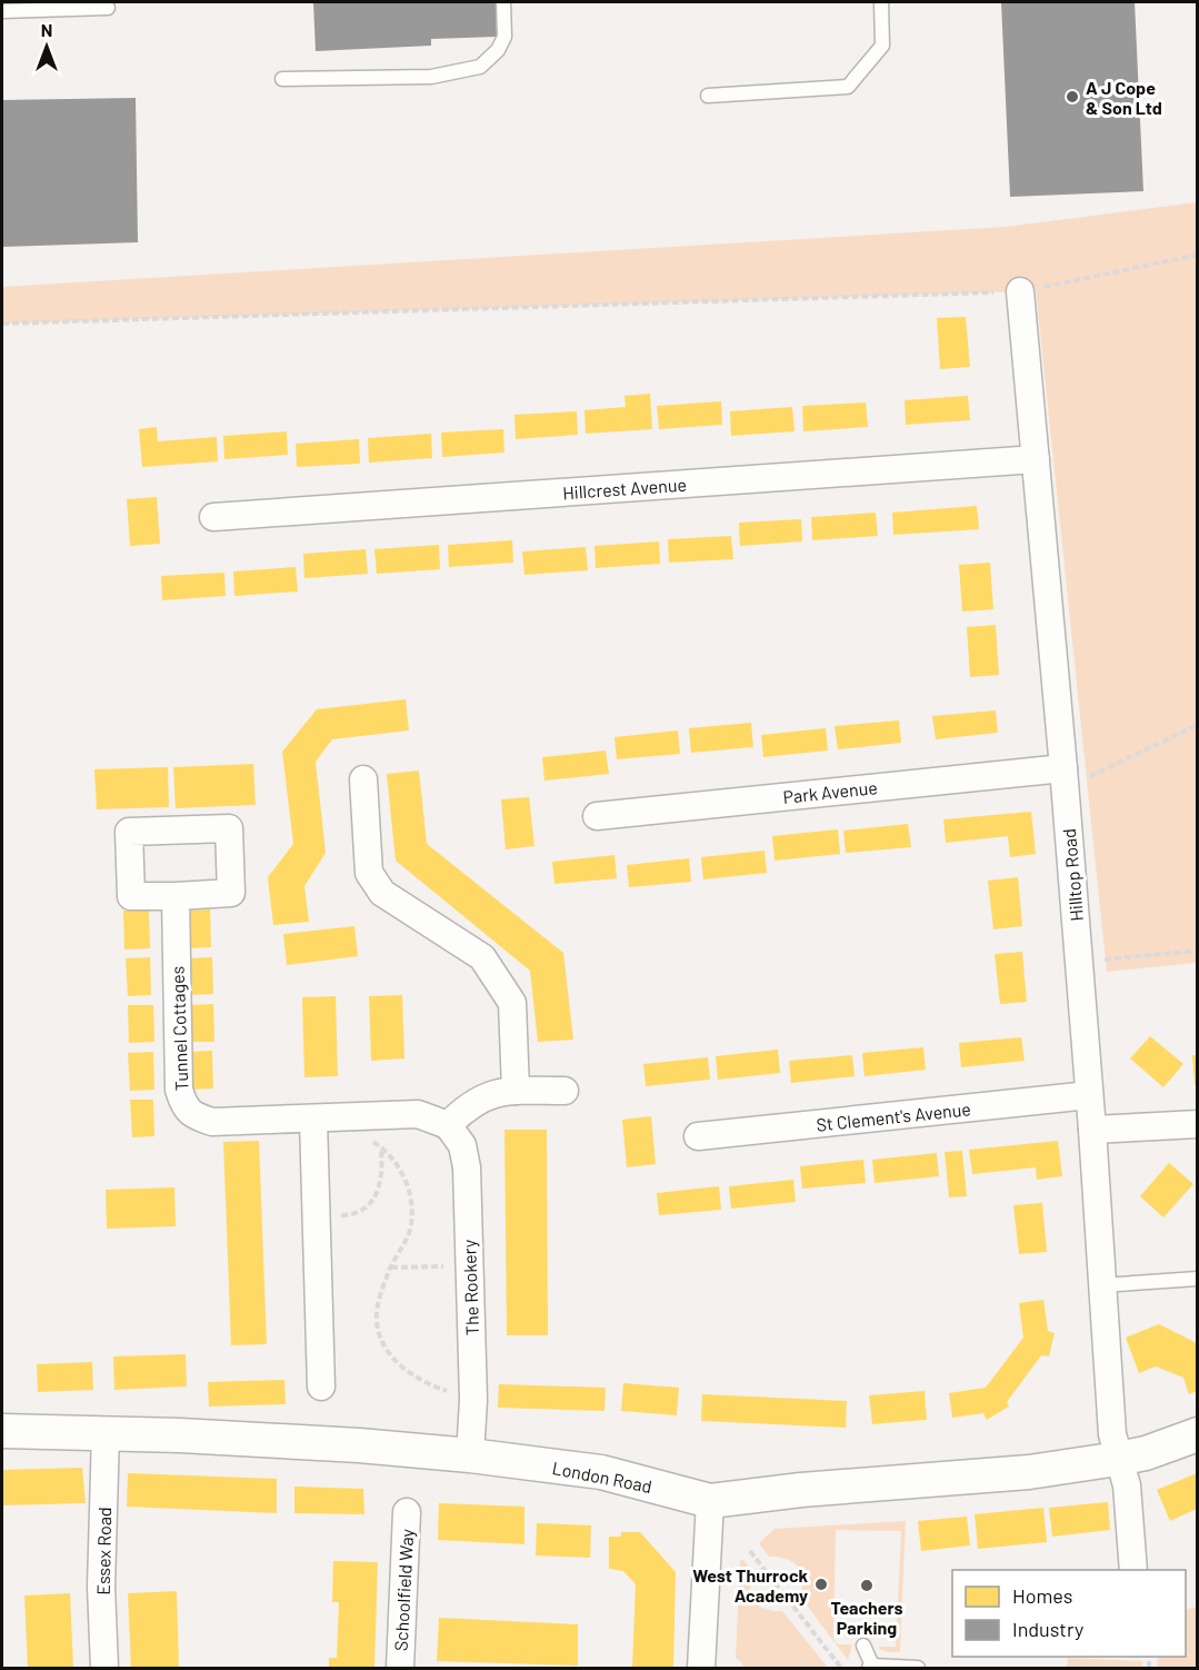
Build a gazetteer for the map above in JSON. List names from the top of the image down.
{
  "streets": {
    "street": [
      "Hillcrest Avenue",
      "Park Avenue",
      "Hilltop Road",
      "Tunnel Cottages",
      "St Clement's Avenue",
      "The Rookery",
      "London Road",
      "Essex Road",
      "Schoolfield Way"
    ]
  },
  "crossings": [
    ["Hillcrest Avenue", "Hilltop Road"],
    ["Park Avenue", "Hilltop Road"],
    ["Hilltop Road", "St Clement's Avenue"],
    ["Hilltop Road", "London Road"],
    ["Tunnel Cottages", "The Rookery"],
    ["The Rookery", "London Road"],
    ["London Road", "Essex Road"]
  ],
  "places": ["A J Cope & Son Ltd", "West Thurrock Academy", "Teachers Parking"],
  "legend": ["Homes", "Industry"],
  "north": "top"
}
